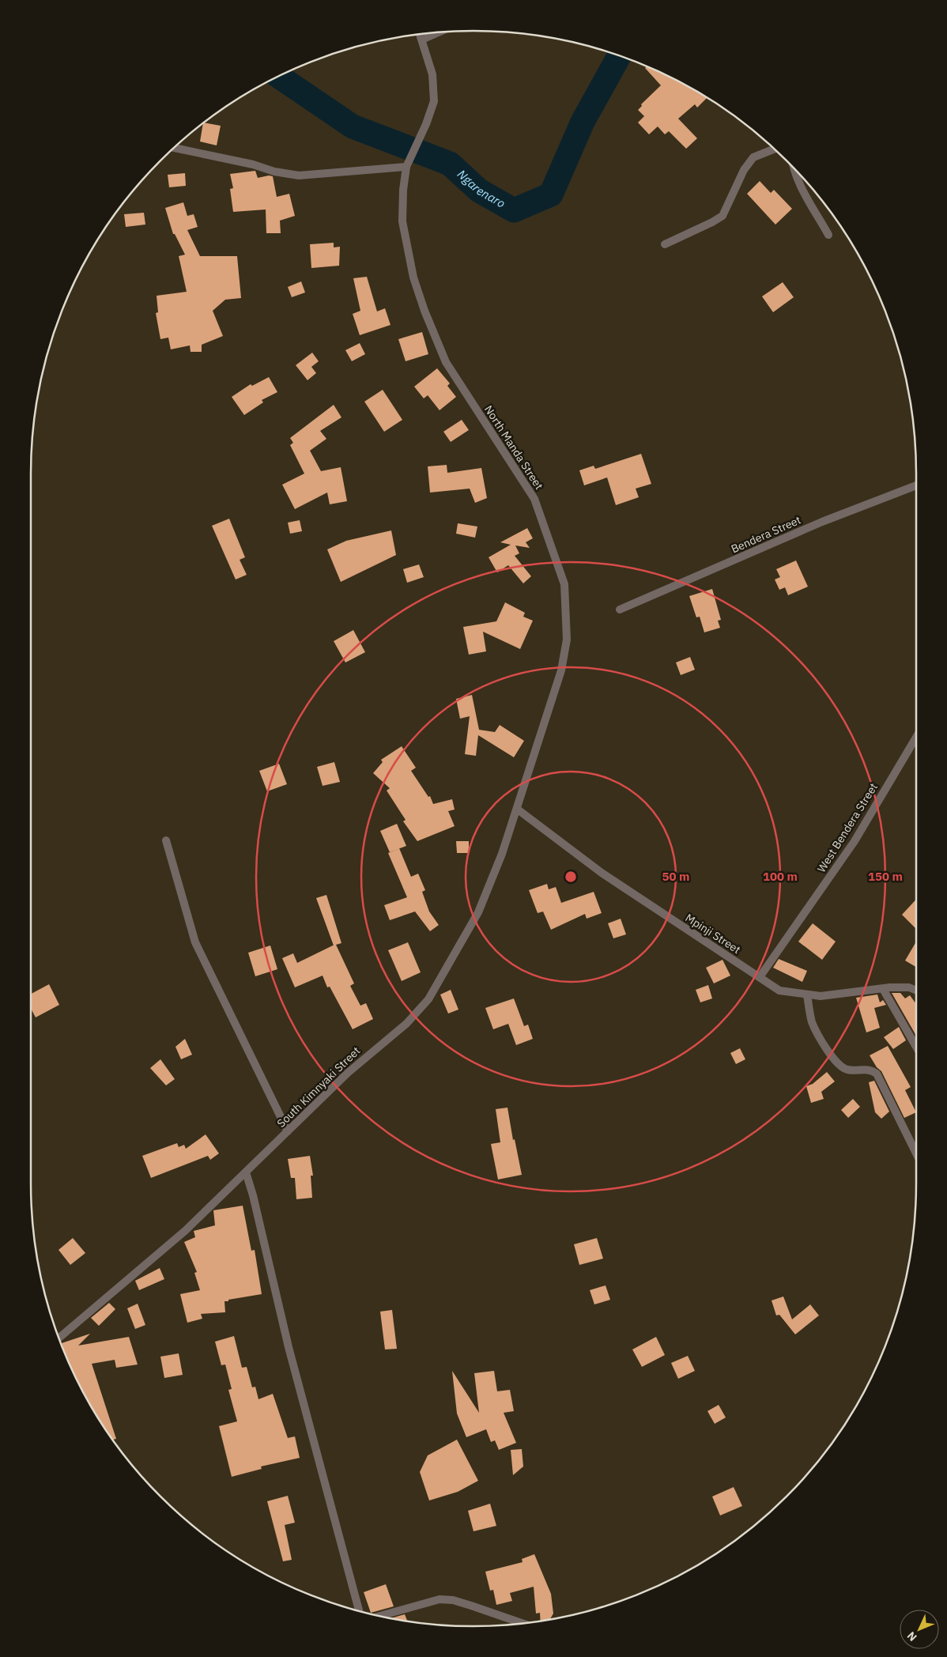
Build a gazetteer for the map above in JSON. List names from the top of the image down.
{
  "streets": {
    "street": [
      "North Manda Street",
      "Bendera Street",
      "West Bendera Street",
      "Mpinji Street",
      "South Kimnyaki Street"
    ]
  },
  "crossings": [
    ["North Manda Street", "South Kimnyaki Street"],
    ["West Bendera Street", "Mpinji Street"],
    ["Mpinji Street", "South Kimnyaki Street"]
  ],
  "water": ["Ngarenaro"],
  "north": "bottom left",
  "rings": ["50 m", "100 m", "150 m"]
}
